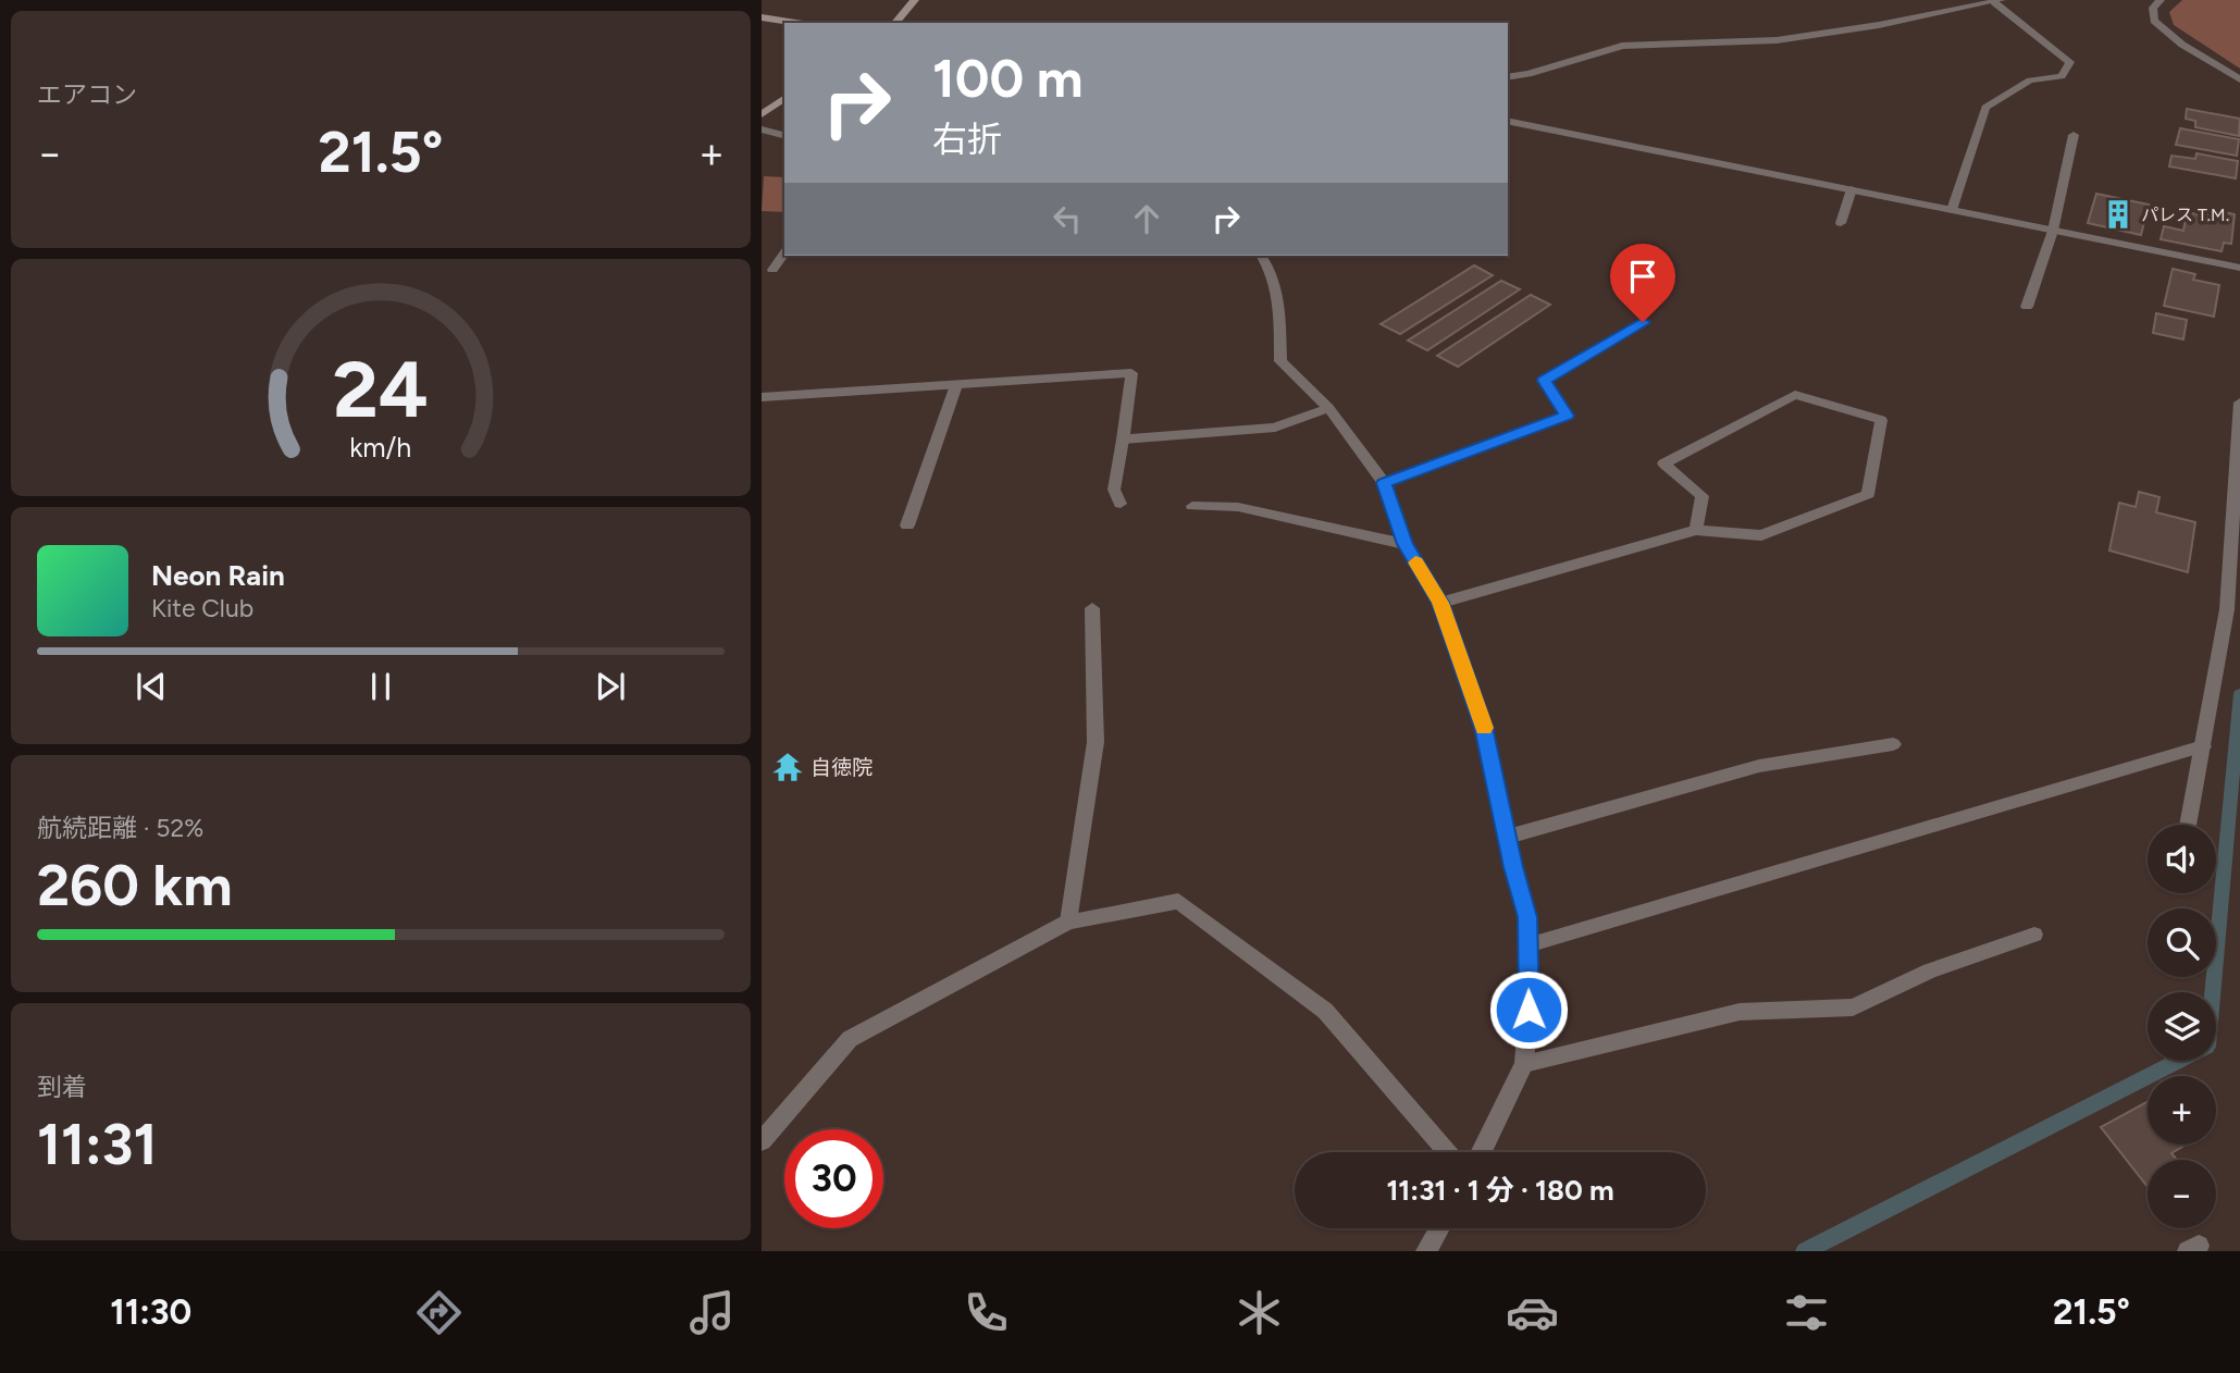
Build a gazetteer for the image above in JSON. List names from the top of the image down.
{
  "places": {
    "building": ["パレス T.M."],
    "temple": ["自徳院"]
  },
  "page": {
    "tile": [
      "エアコン",
      ["航続距離 · 52%", "260 km"],
      ["到着", "11:31"]
    ],
    "turn": ["100 m", "右折"],
    "heat": ["−", "21.5°", "+"],
    "song": ["Neon Rain", "Kite Club"],
    "map_buttons": ["+", "−"],
    "limit": "30",
    "trip": "11:31 · 1 分 · 180 m",
    "tabs": ["11:30", "21.5°"],
    "gauge": ["24", "km/h"]
  }
}
